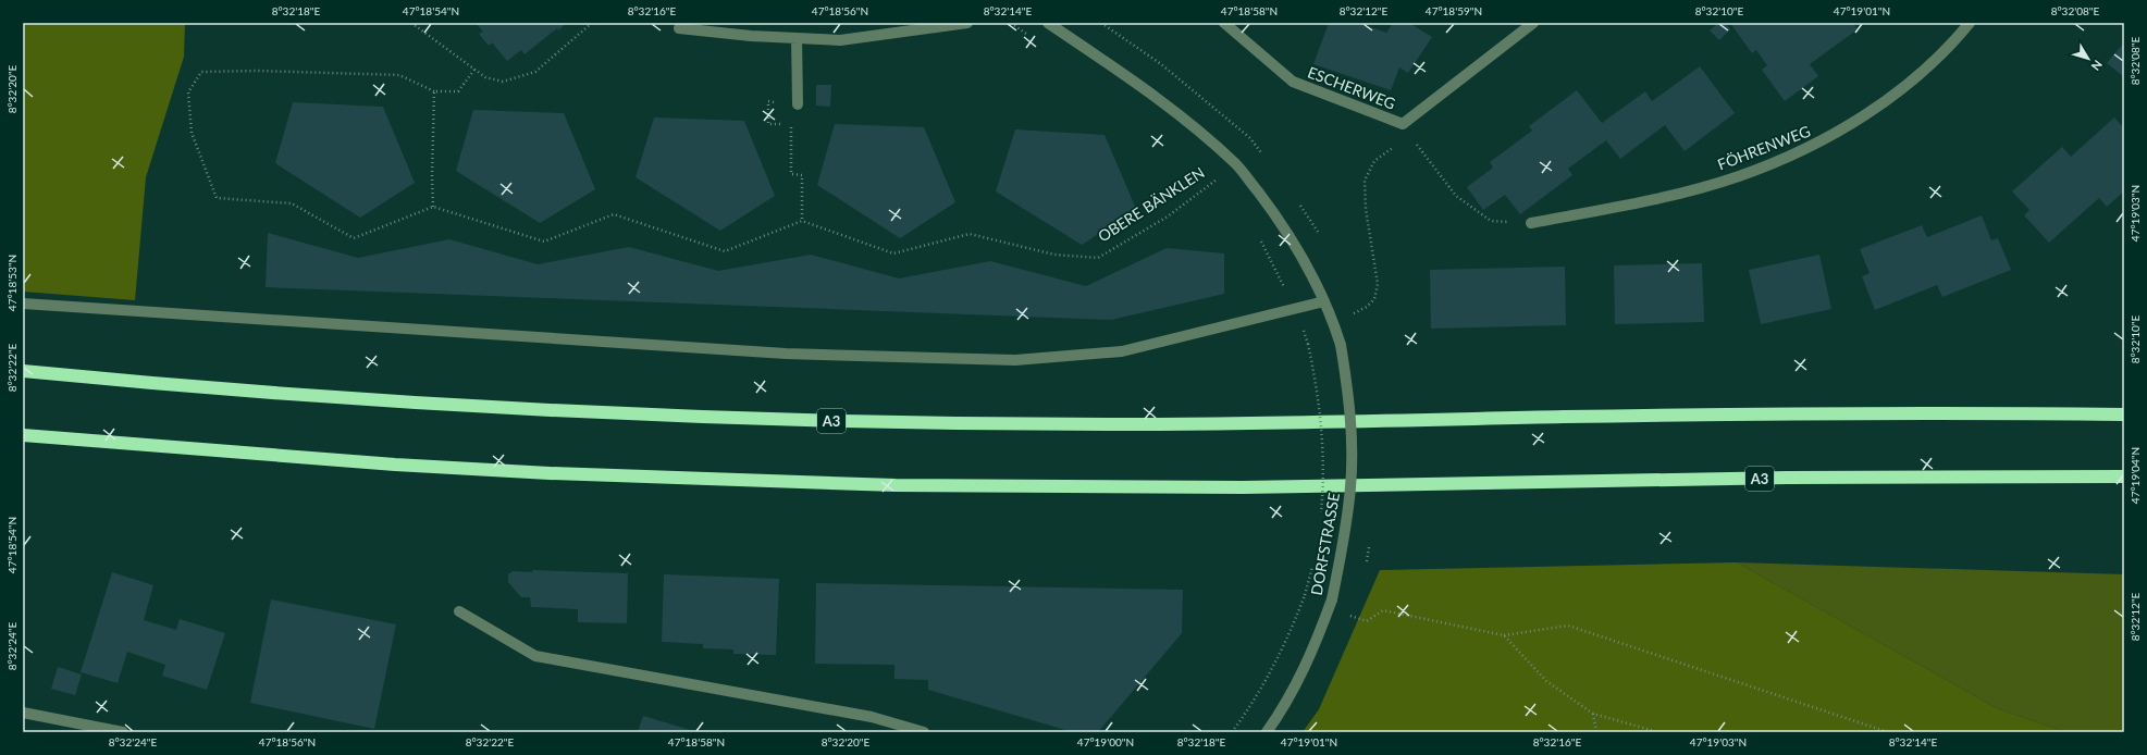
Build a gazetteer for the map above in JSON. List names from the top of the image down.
{
  "streets": {
    "highway": ["A3"],
    "street": ["ESCHERWEG", "FÖHRENWEG", "DORFSTRASSE"],
    "path": ["OBERE BÄNKLEN"]
  },
  "crossings": [
    ["OBERE BÄNKLEN", "DORFSTRASSE"]
  ],
  "north": "bottom right",
  "coordinates": [
    "8°32'18\"E",
    "47°18'54\"N",
    "8°32'16\"E",
    "47°18'56\"N",
    "8°32'14\"E",
    "47°18'58\"N",
    "8°32'12\"E",
    "47°18'59\"N",
    "8°32'10\"E",
    "47°19'01\"N",
    "8°32'08\"E",
    "8°32'20\"E",
    "47°19'03\"N",
    "47°18'53\"N",
    "8°32'22\"E",
    "47°19'04\"N",
    "8°32'24\"E",
    "47°19'00\"N"
  ]
}
